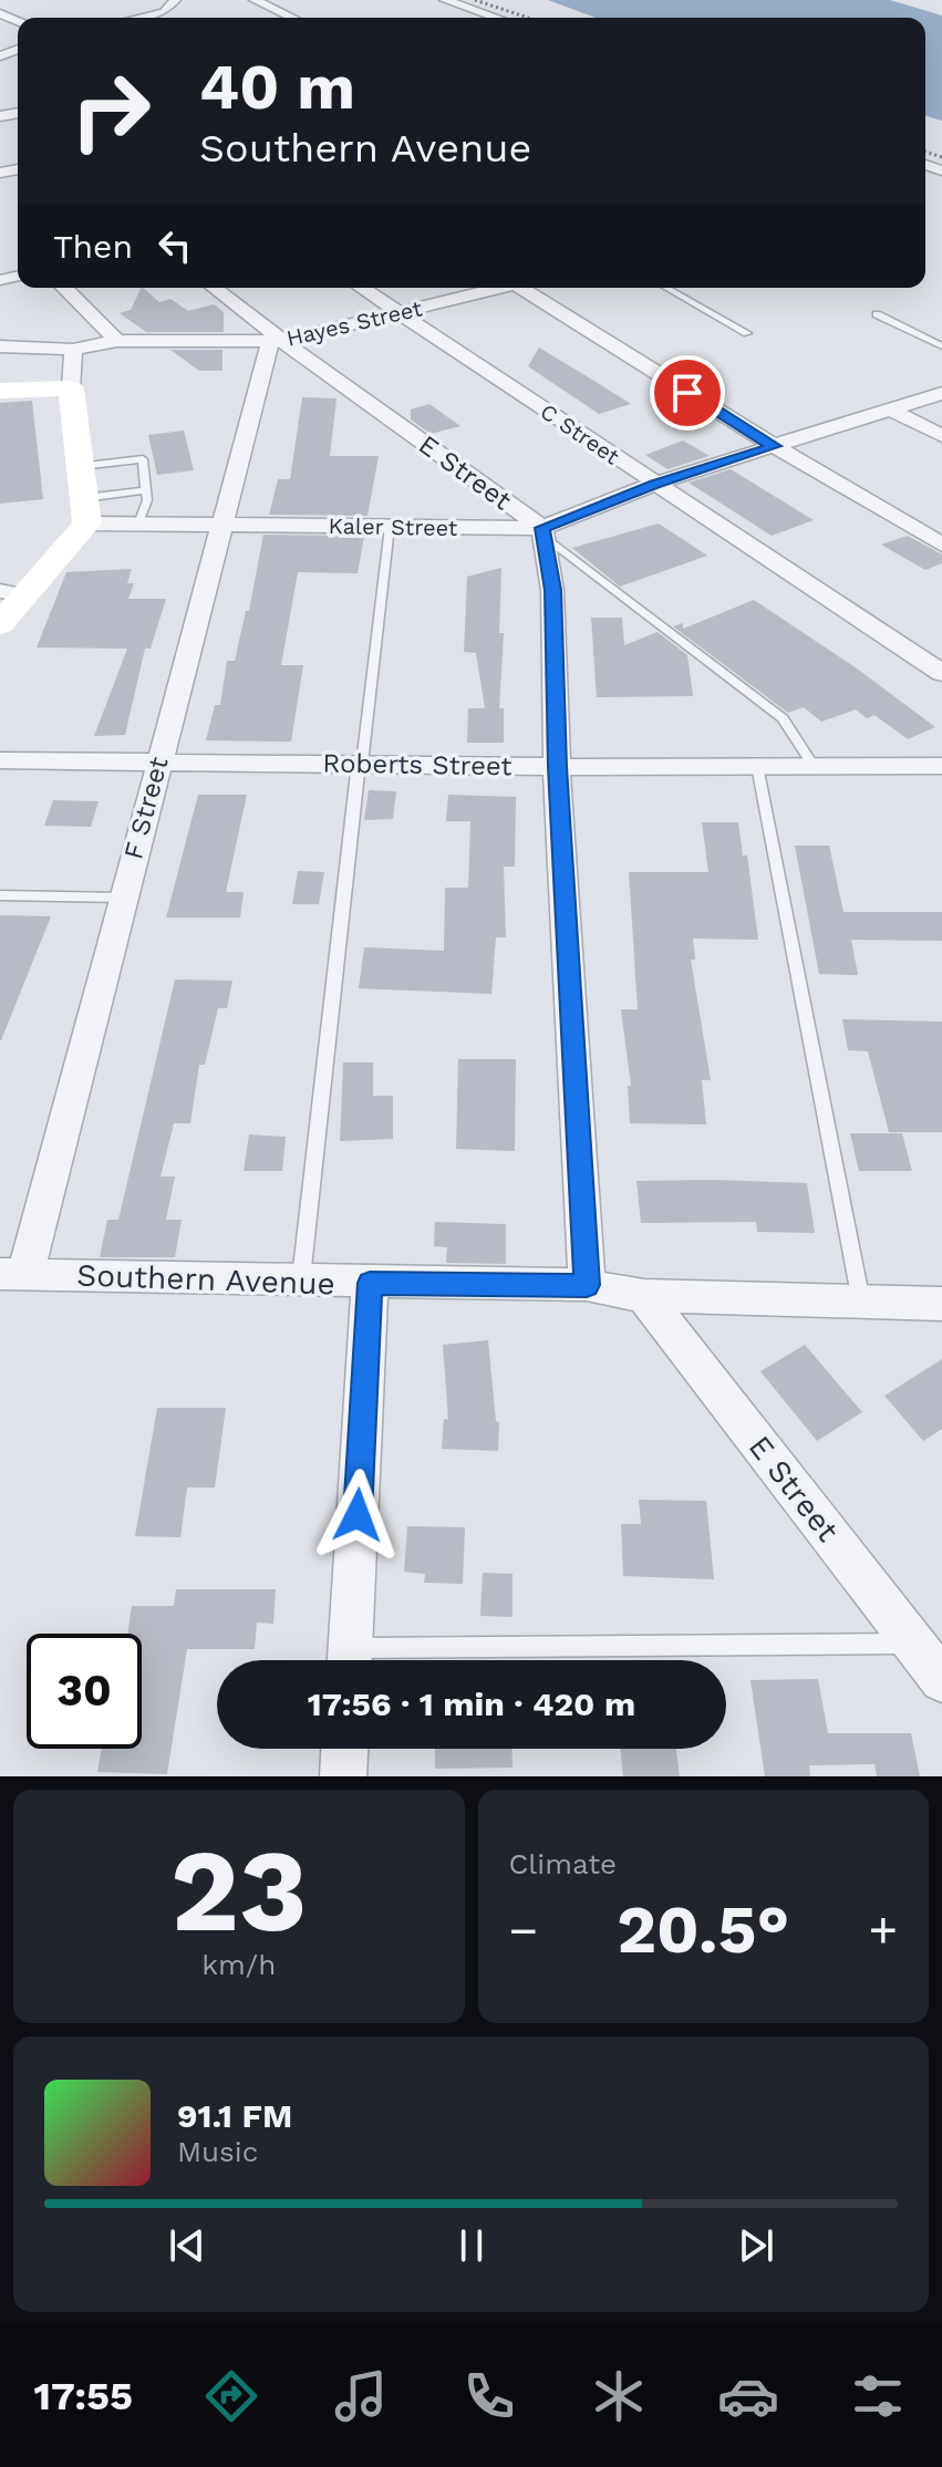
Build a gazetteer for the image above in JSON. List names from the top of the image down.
{
  "streets": {
    "street": [
      "Hayes Street",
      "C Street",
      "E Street",
      "Kaler Street",
      "Roberts Street",
      "F Street",
      "Southern Avenue"
    ]
  },
  "crossings": [
    ["Hayes Street", "C Street"],
    ["Hayes Street", "E Street"],
    ["Hayes Street", "F Street"],
    ["C Street", "Kaler Street"],
    ["E Street", "Kaler Street"],
    ["E Street", "F Street"],
    ["E Street", "Southern Avenue"],
    ["Kaler Street", "F Street"],
    ["Roberts Street", "F Street"],
    ["F Street", "Southern Avenue"]
  ],
  "page": {
    "turn": ["40 m", "Southern Avenue"],
    "then": "Then",
    "limit": "30",
    "trip": "17:56 · 1 min · 420 m",
    "tile": [
      ["23", "km/h"],
      "Climate"
    ],
    "heat": ["−", "20.5°", "+"],
    "song": ["91.1 FM", "Music"],
    "tabs": "17:55"
  }
}
